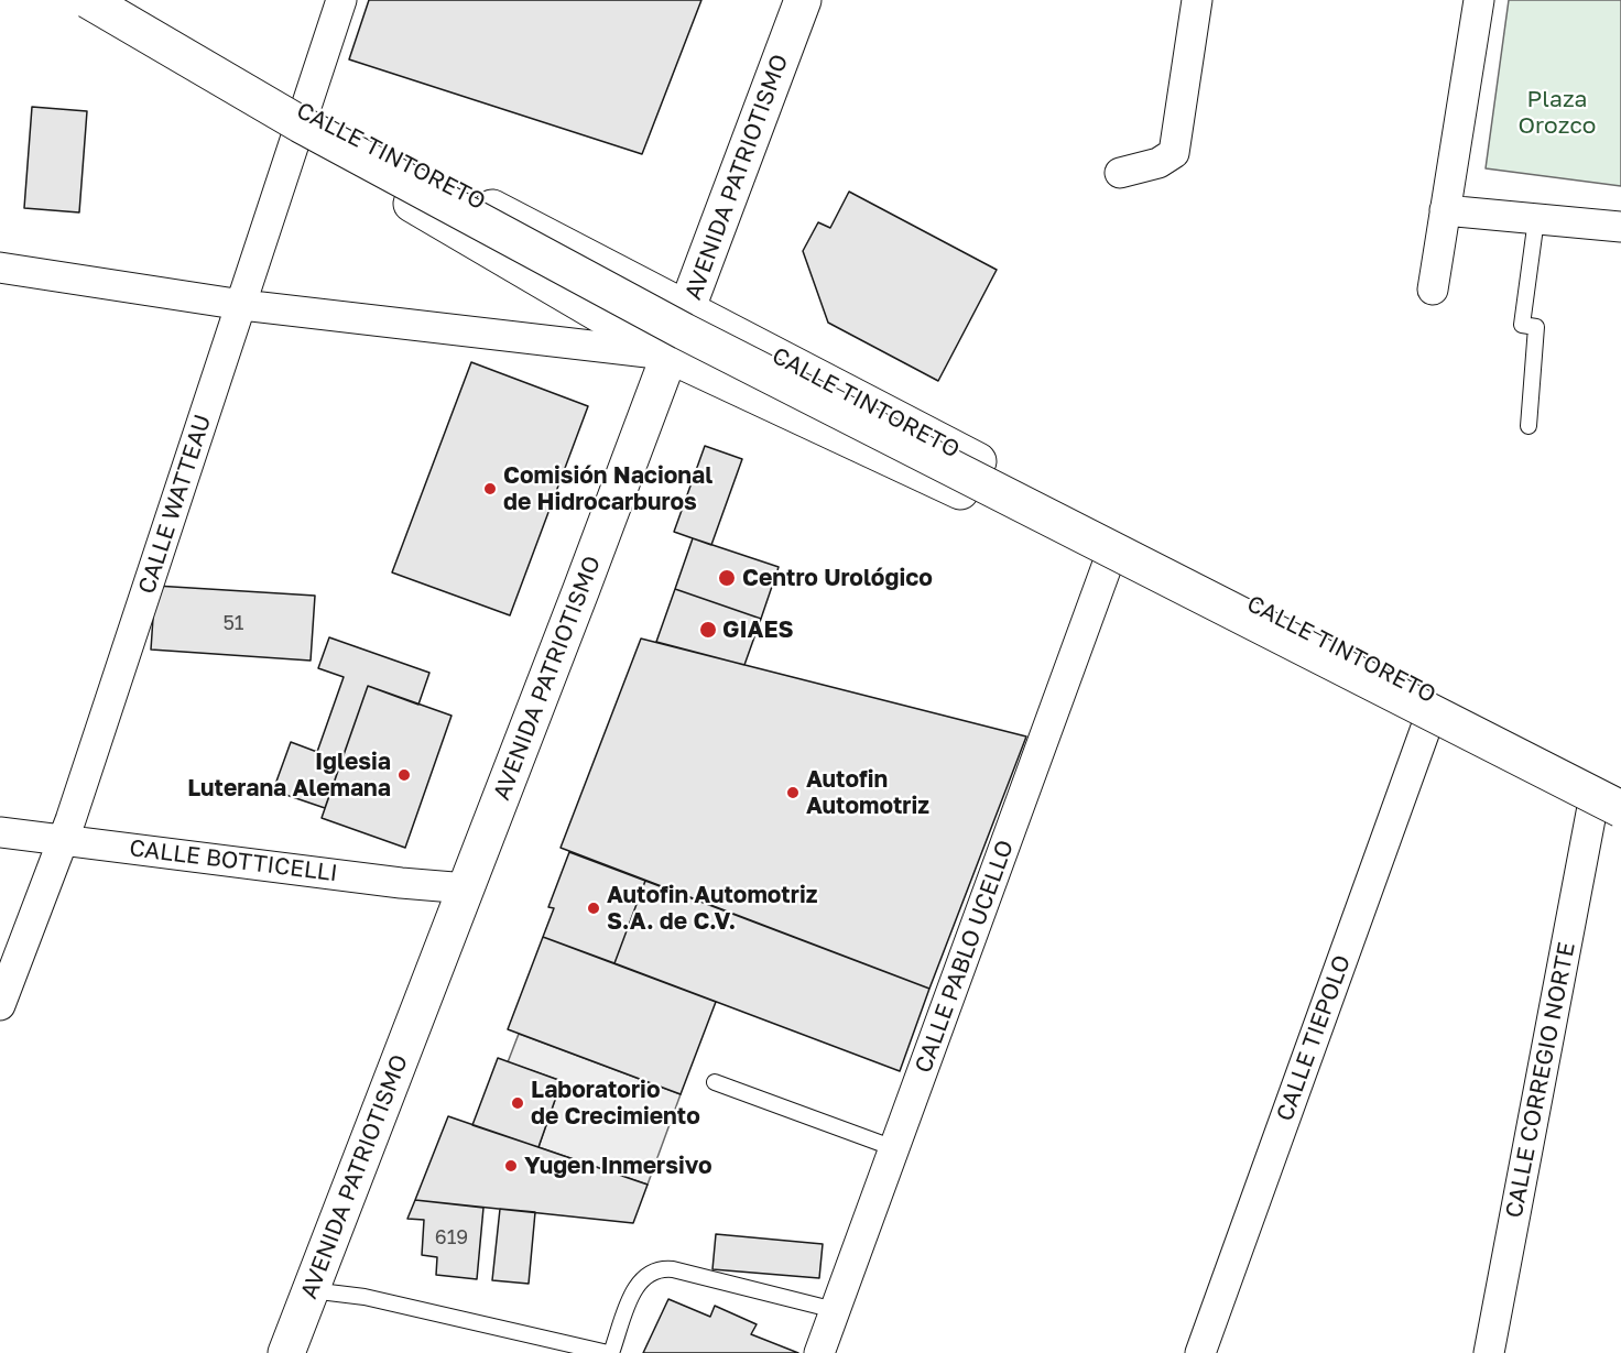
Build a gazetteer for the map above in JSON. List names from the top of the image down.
{
  "streets": {
    "main road": ["CALLE TINTORETO", "AVENIDA PATRIOTISMO"],
    "street": [
      "CALLE WATTEAU",
      "CALLE BOTTICELLI",
      "CALLE PABLO UCELLO",
      "CALLE TIEPOLO",
      "CALLE CORREGIO NORTE"
    ]
  },
  "crossings": [
    ["CALLE TINTORETO", "AVENIDA PATRIOTISMO"],
    ["CALLE TINTORETO", "CALLE WATTEAU"],
    ["CALLE TINTORETO", "CALLE PABLO UCELLO"],
    ["CALLE TINTORETO", "CALLE TIEPOLO"],
    ["CALLE TINTORETO", "CALLE CORREGIO NORTE"],
    ["AVENIDA PATRIOTISMO", "CALLE BOTTICELLI"],
    ["CALLE WATTEAU", "CALLE BOTTICELLI"]
  ],
  "parks": ["Plaza Orozco"],
  "places": [
    "Comisión Nacional de Hidrocarburos",
    "Centro Urológico",
    "GIAES",
    "Iglesia Luterana Alemana",
    "Autofin Automotriz",
    "Autofin Automotriz S.A. de C.V.",
    "Laboratorio de Crecimiento",
    "Yugen Inmersivo"
  ],
  "house_numbers": ["51", "619"]
}
